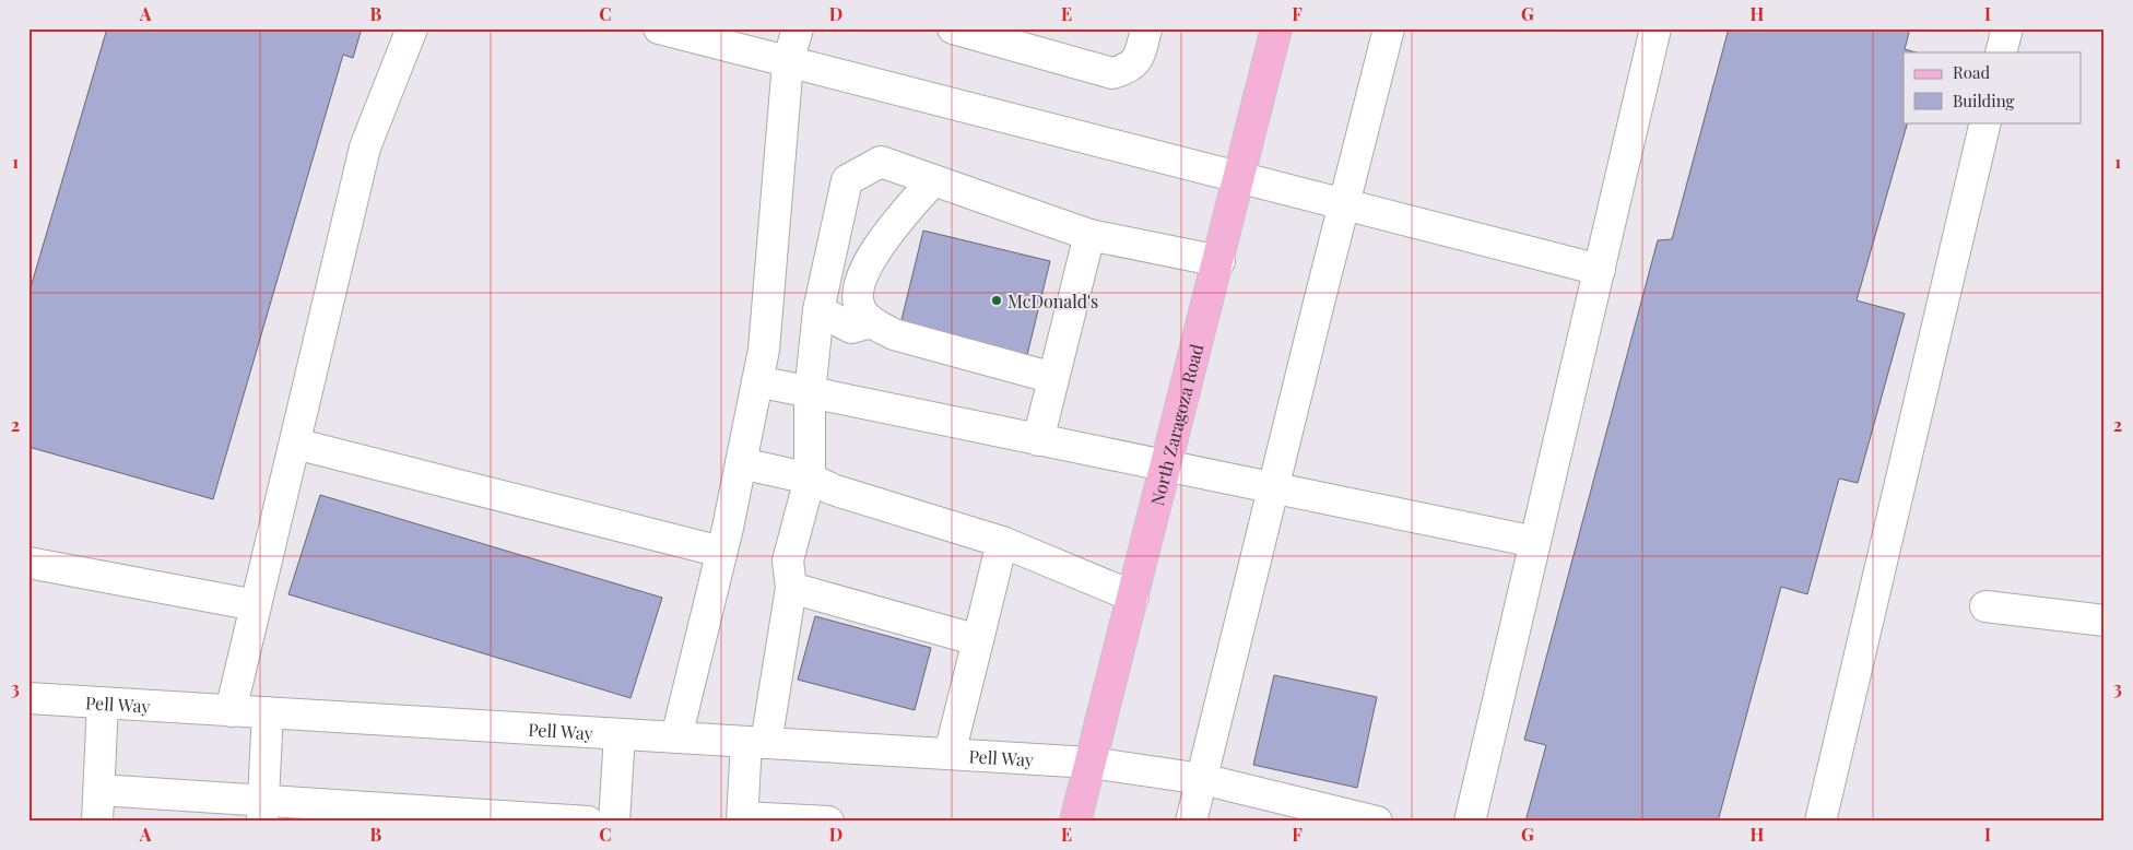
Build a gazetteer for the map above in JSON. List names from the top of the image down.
{
  "streets": {
    "main road": ["North Zaragoza Road"],
    "street": ["Pell Way"]
  },
  "crossings": [
    ["North Zaragoza Road", "Pell Way"]
  ],
  "places": ["McDonald's"],
  "legend": ["Road", "Building"],
  "grid": {
    "columns": [
      "A",
      "B",
      "C",
      "D",
      "E",
      "F",
      "G",
      "H",
      "I"
    ],
    "rows": ["1", "2", "3"]
  }
}
